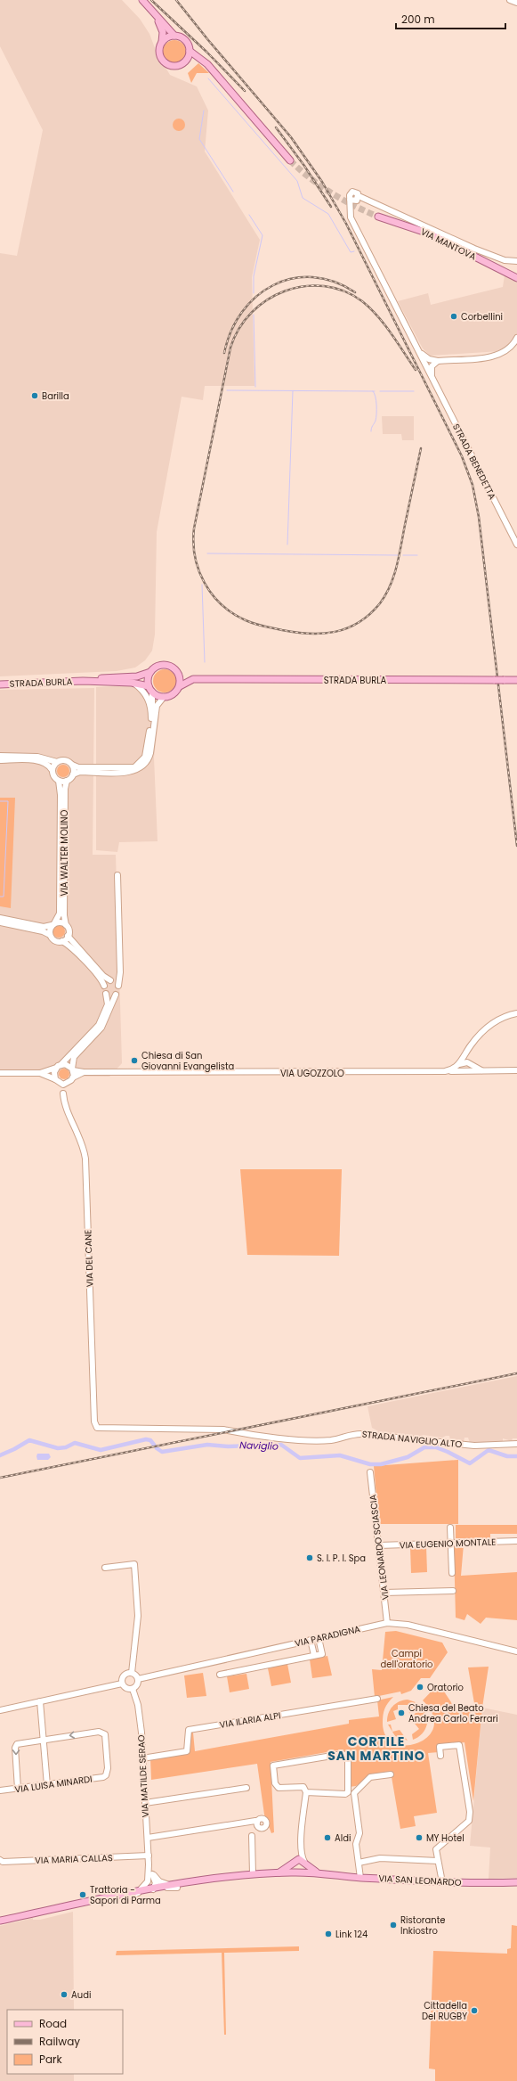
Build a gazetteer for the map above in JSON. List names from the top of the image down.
{
  "streets": {
    "main road": ["VIA MANTOVA", "STRADA BURLA", "VIA SAN LEONARDO"],
    "street": [
      "STRADA BENEDETTA",
      "VIA WALTER MOLINO",
      "VIA UGOZZOLO",
      "VIA DEL CANE",
      "STRADA NAVIGLIO ALTO",
      "VIA EUGENIO MONTALE",
      "VIA LEONARDO SCIASCIA",
      "VIA PARADIGNA",
      "VIA ILARIA ALPI",
      "VIA MATILDE SERAO",
      "VIA LUISA MINARDI",
      "VIA MARIA CALLAS"
    ]
  },
  "crossings": [
    ["VIA UGOZZOLO", "VIA DEL CANE"],
    ["VIA DEL CANE", "STRADA NAVIGLIO ALTO"],
    ["VIA EUGENIO MONTALE", "VIA LEONARDO SCIASCIA"],
    ["VIA LEONARDO SCIASCIA", "VIA PARADIGNA"],
    ["VIA PARADIGNA", "VIA MATILDE SERAO"],
    ["VIA ILARIA ALPI", "VIA MATILDE SERAO"],
    ["VIA MATILDE SERAO", "VIA MARIA CALLAS"]
  ],
  "districts": ["CORTILE SAN MARTINO"],
  "water": ["Naviglio"],
  "parks": ["Campi dell'oratorio"],
  "places": [
    "Corbellini",
    "Barilla",
    "Chiesa di San Giovanni Evangelista",
    "S. I. P. I. Spa",
    "Oratorio",
    "Chiesa del Beato Andrea Carlo Ferrari",
    "Aldi",
    "MY Hotel",
    "Trattoria - Sapori di Parma",
    "Ristorante Inkiostro",
    "Link 124",
    "Audi",
    "Cittadella Del RUGBY"
  ],
  "legend": ["Road", "Railway", "Park"],
  "scale_bar": "200 m"
}
